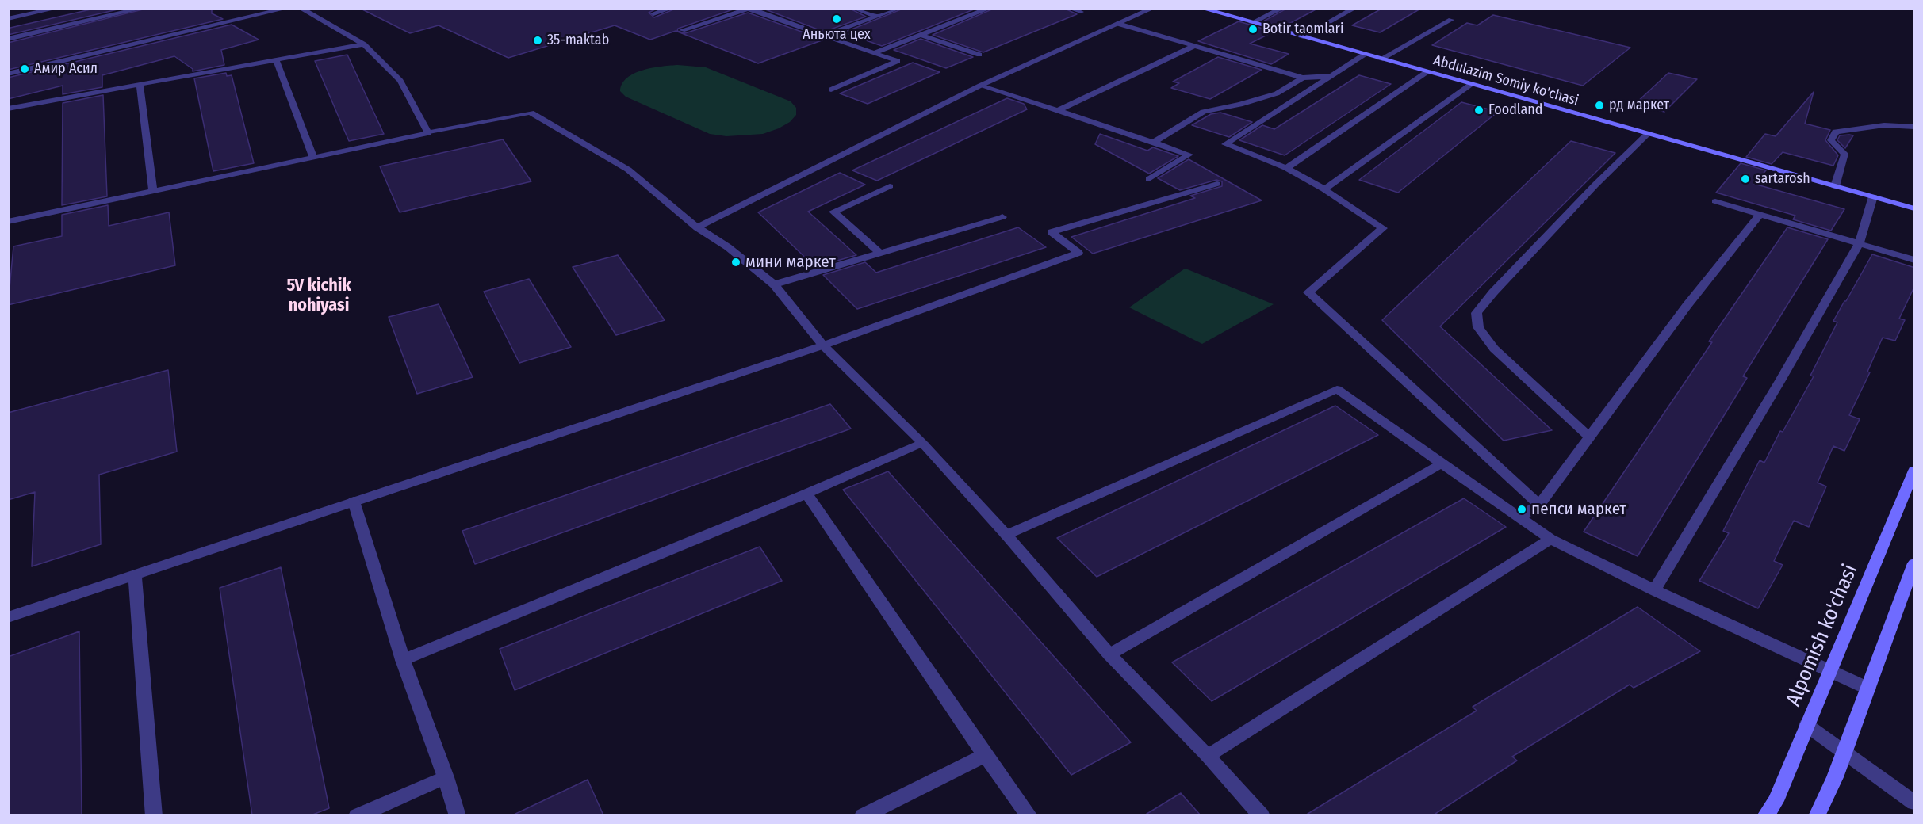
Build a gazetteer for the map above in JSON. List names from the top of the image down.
{
  "streets": {
    "street": ["Abdulazim Somiy ko'chasi", "Alpomish ko'chasi"]
  },
  "districts": ["5V kichik nohiyasi"],
  "places": [
    "Аньюта цех",
    "Botir taomlari",
    "35-maktab",
    "Амир Асил",
    "рд маркет",
    "Foodland",
    "sartarosh",
    "мини маркет",
    "пепси маркет"
  ]
}
